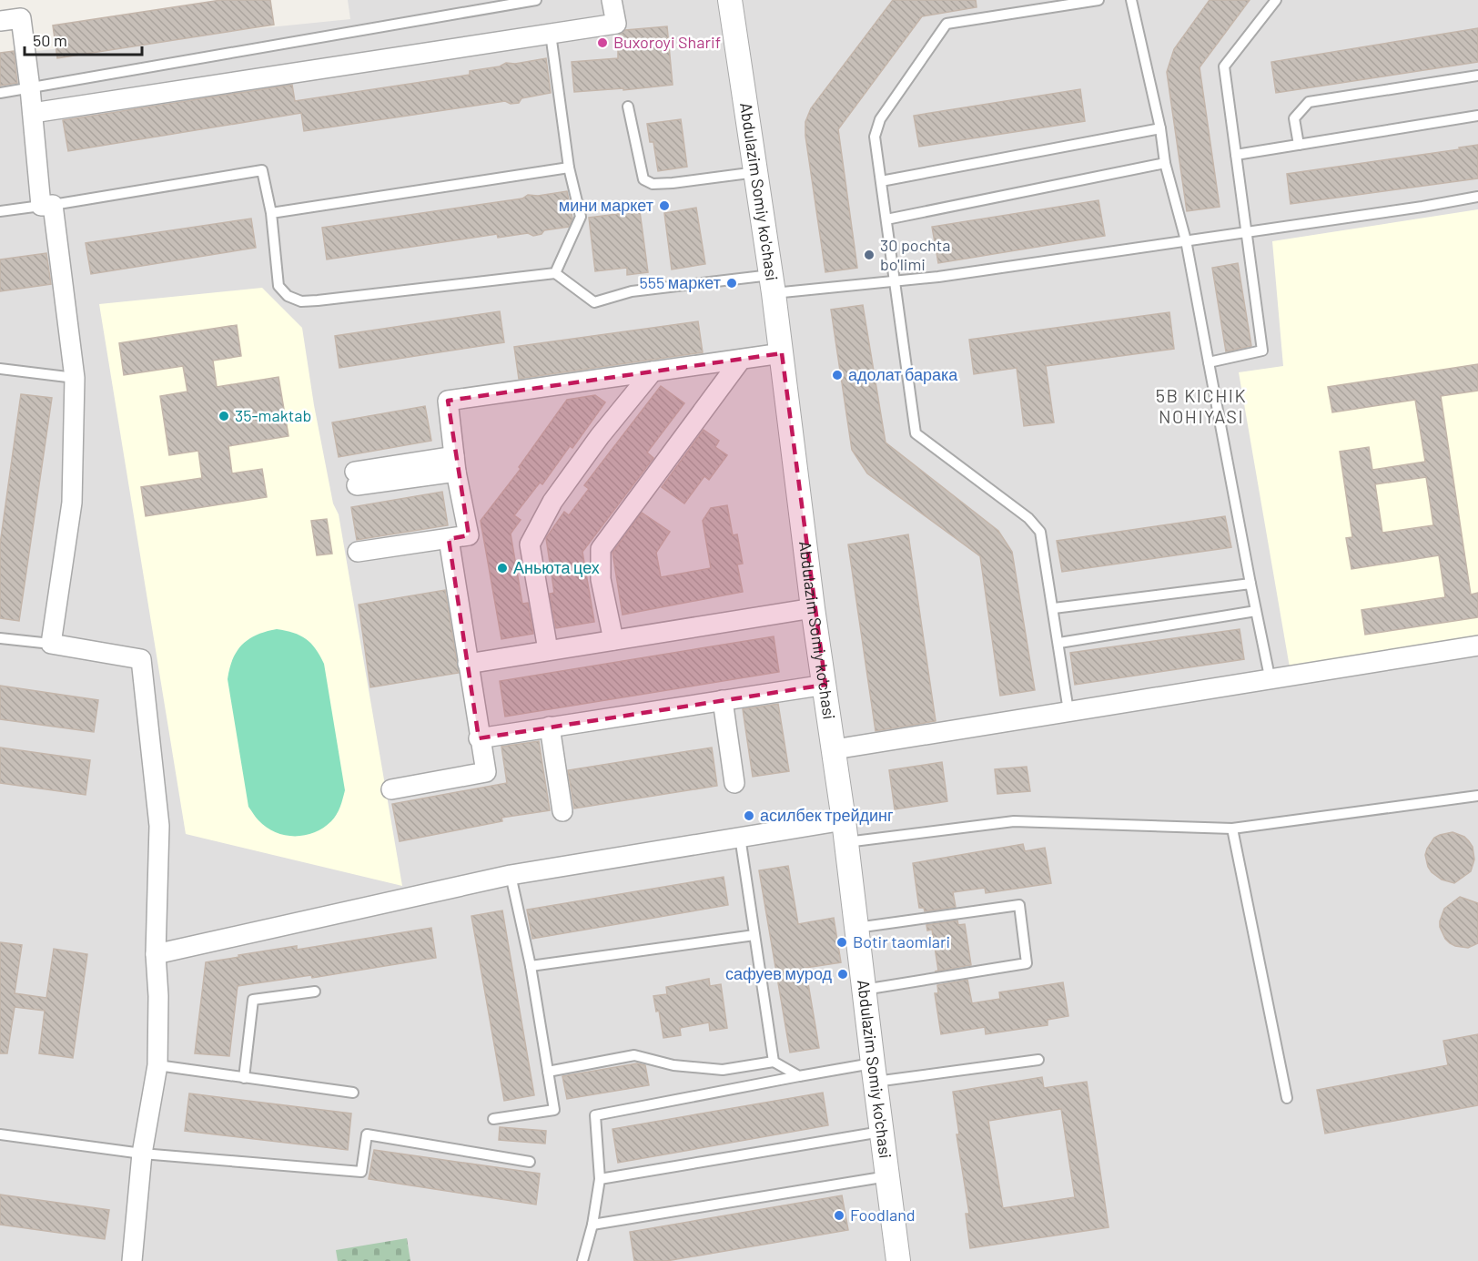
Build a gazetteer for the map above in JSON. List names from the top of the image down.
{
  "streets": {
    "street": ["Abdulazim Somiy ko'chasi"]
  },
  "districts": ["5B KICHIK NOHIYASI"],
  "places": [
    "Buxoroyi Sharif",
    "мини маркет",
    "30 pochta bo'limi",
    "555 маркет",
    "адолат барака",
    "35-maktab",
    "Аньюта цех",
    "асилбек трейдинг",
    "Botir taomlari",
    "сафуев мурод",
    "Foodland"
  ],
  "scale_bar": "50 m"
}
